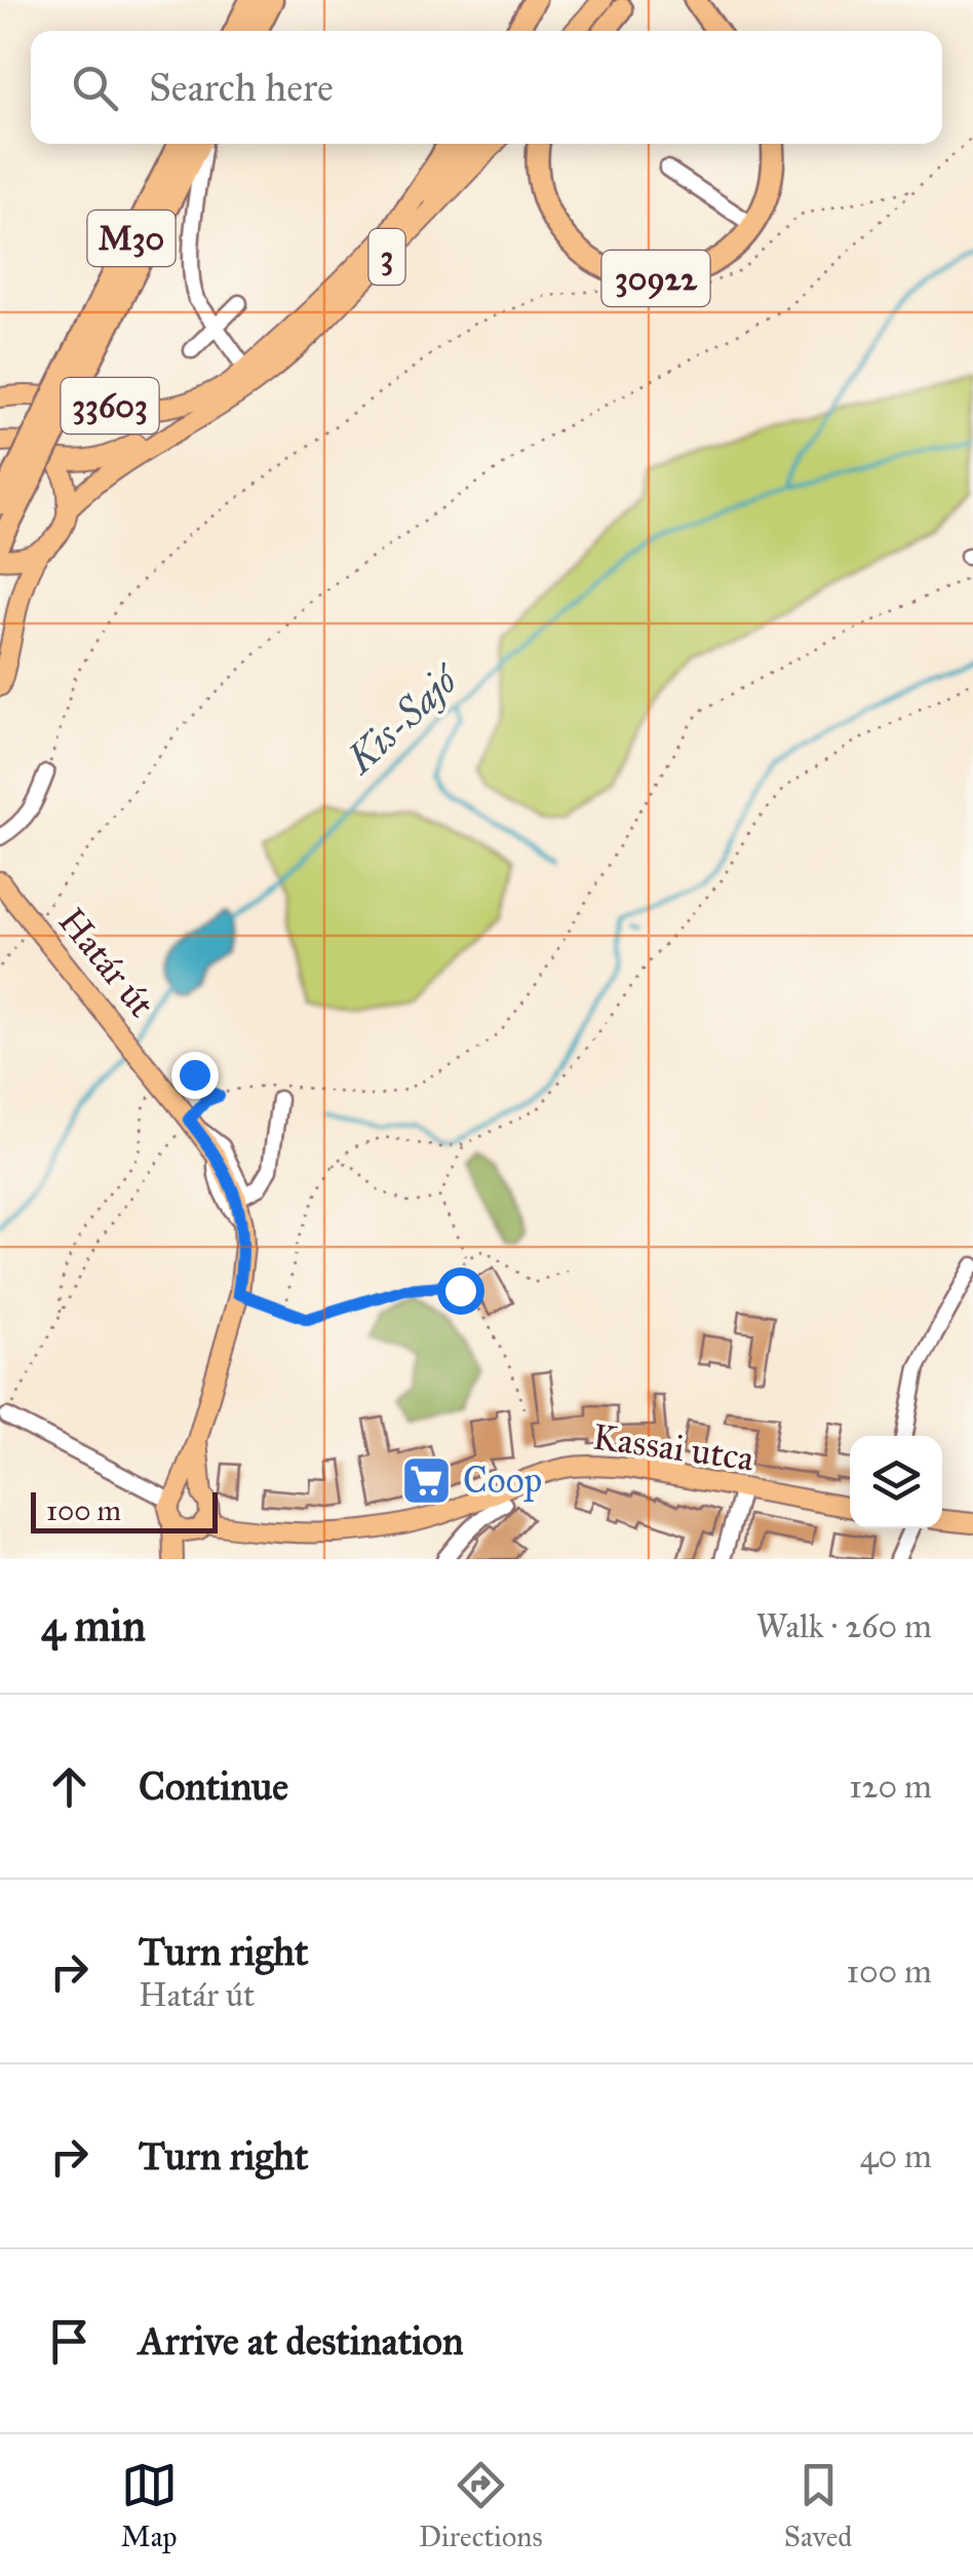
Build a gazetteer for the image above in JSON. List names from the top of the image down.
{
  "streets": {
    "highway": ["M30", "30922"],
    "main road": [
      "3",
      "33603",
      "Határ út",
      "Kassai utca"
    ]
  },
  "crossings": [
    ["3", "33603"],
    ["Határ út", "Kassai utca"]
  ],
  "water": ["Kis-Sajó"],
  "places": {
    "supermarket": ["Coop"]
  },
  "scale_bar": "100 m",
  "page": {
    "search": "Search here",
    "scale": "100 m",
    "heading": ["4 min", "Walk · 260 m"],
    "list": [
      ["Continue", "120 m"],
      ["Turn right", "Határ út", "100 m"],
      ["Turn right", "40 m"],
      "Arrive at destination"
    ],
    "nav": ["Map", "Directions", "Saved"]
  }
}
